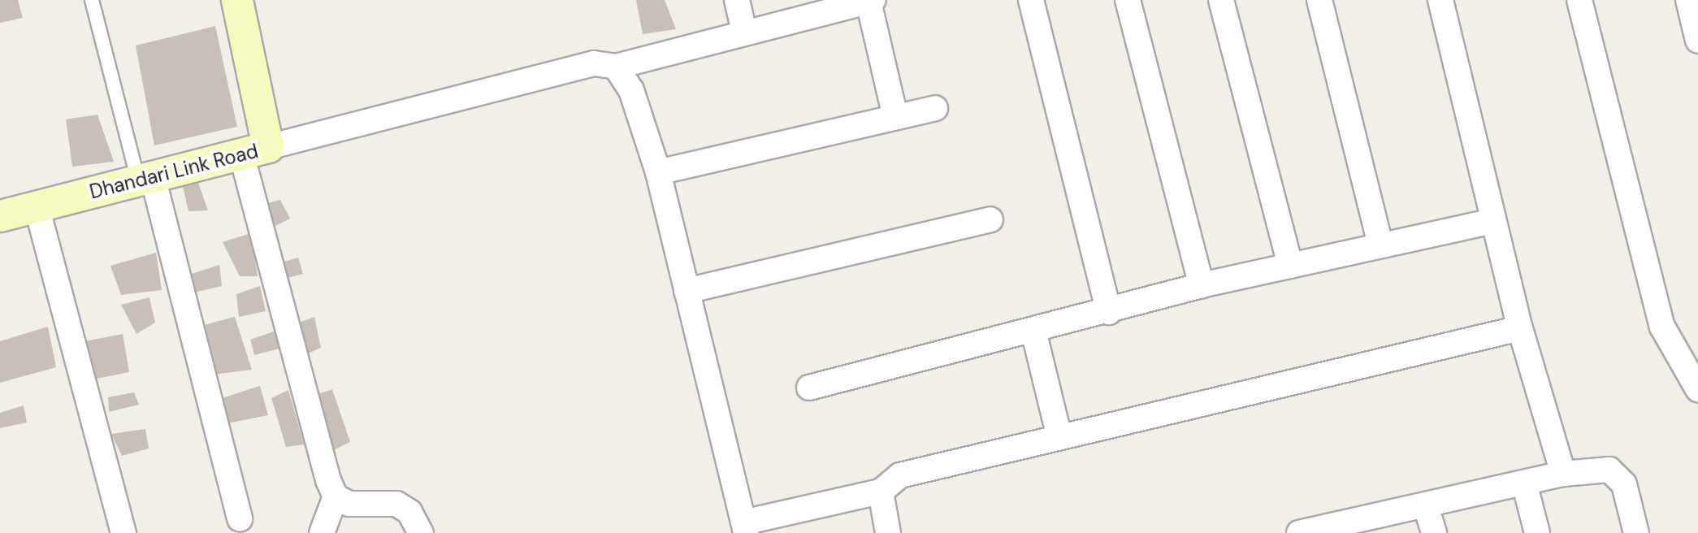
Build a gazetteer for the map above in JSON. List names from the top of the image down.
{
  "streets": {
    "street": ["Dhandari Link Road"]
  }
}
